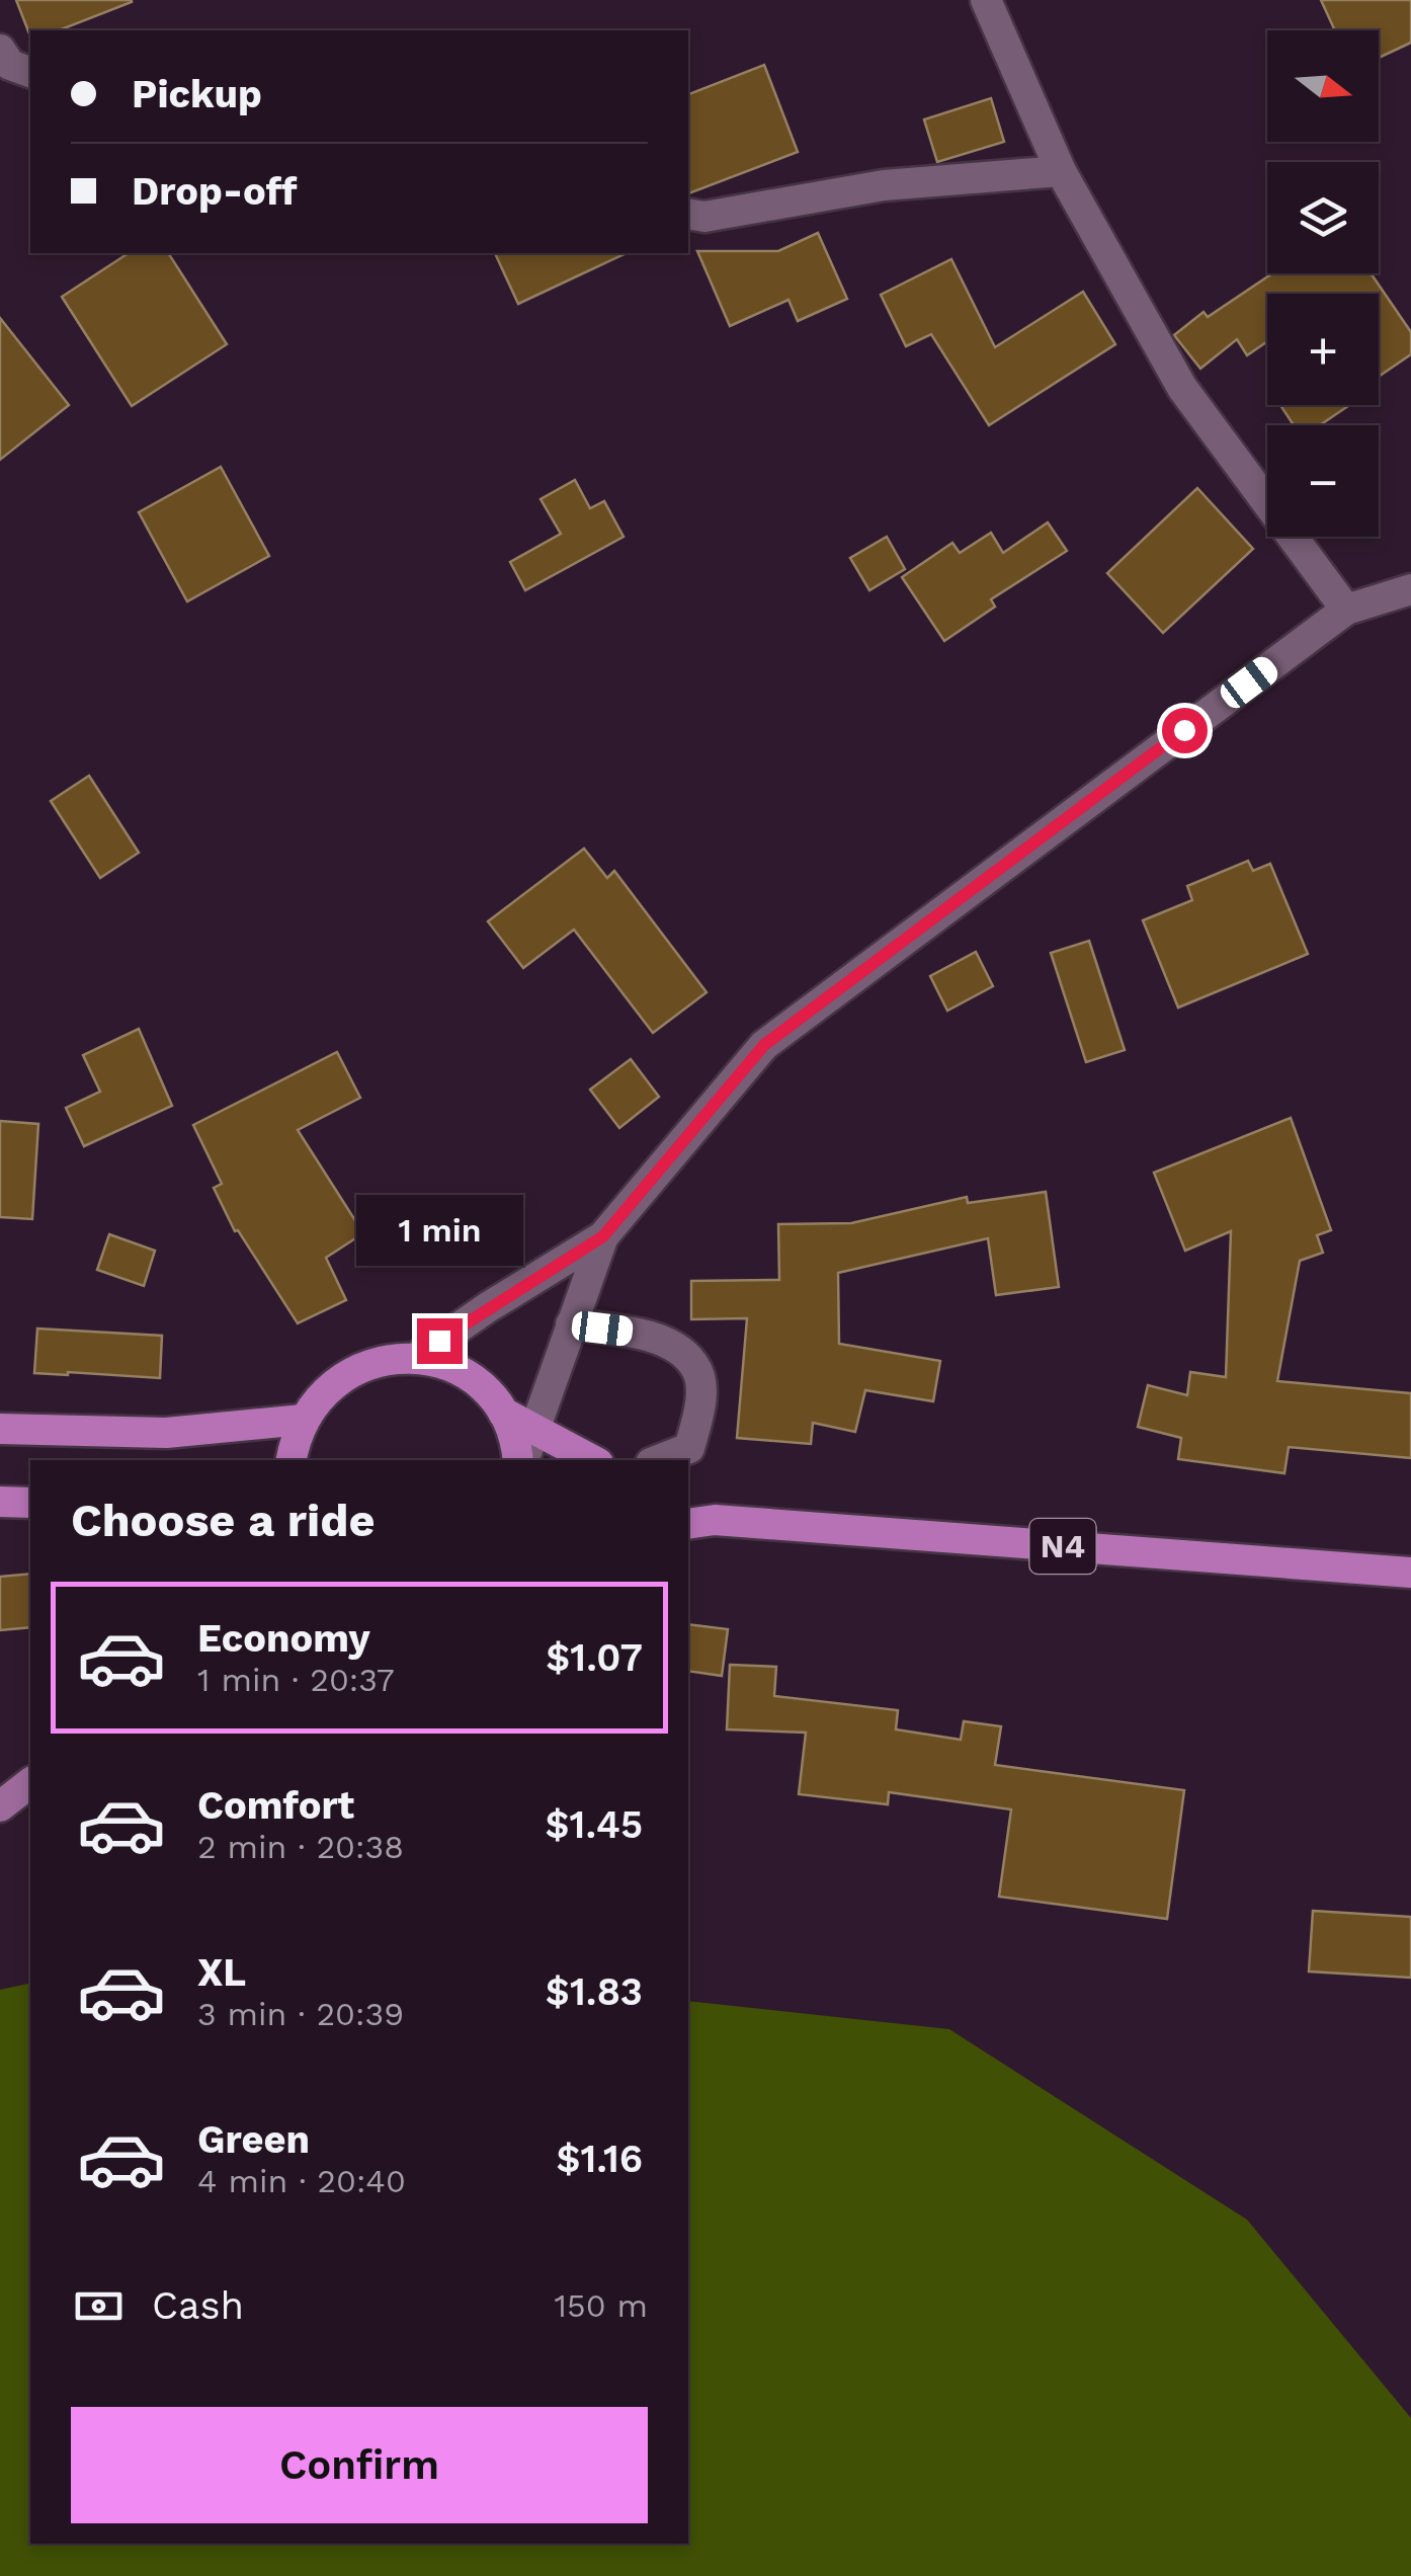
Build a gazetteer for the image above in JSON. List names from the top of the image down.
{
  "streets": {
    "highway": ["N4"]
  },
  "north": "right",
  "page": {
    "map_buttons": ["+", "−"],
    "banner": ["Pickup", "Drop-off"],
    "bubble": "1 min",
    "heading": "Choose a ride",
    "list": [
      {
        "name": "Economy",
        "note": "1 min · 20:37",
        "value": "$1.07"
      },
      {
        "name": "Comfort",
        "note": "2 min · 20:38",
        "value": "$1.45"
      },
      {
        "name": "XL",
        "note": "3 min · 20:39",
        "value": "$1.83"
      },
      {
        "name": "Green",
        "note": "4 min · 20:40",
        "value": "$1.16"
      }
    ],
    "pay": ["Cash", "150 m"],
    "buttons": "Confirm"
  }
}
